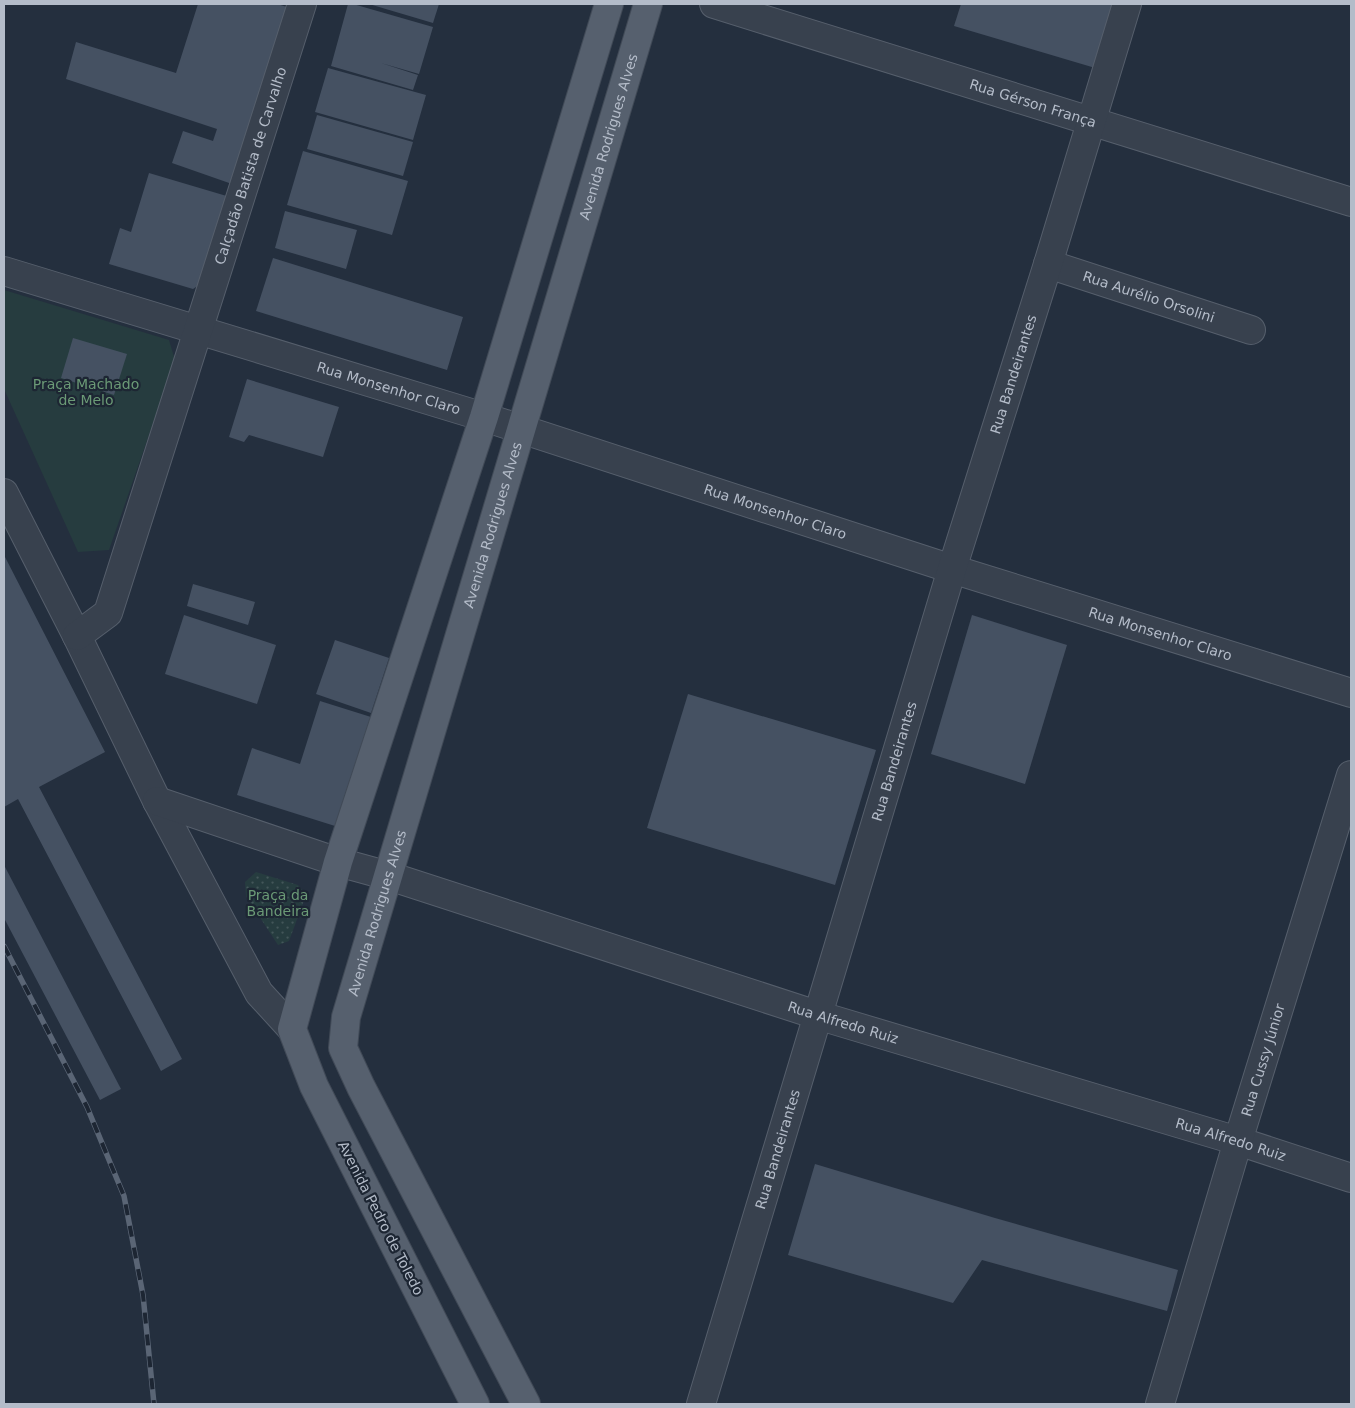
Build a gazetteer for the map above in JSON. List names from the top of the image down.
{
  "streets": {
    "main road": ["Avenida Rodrigues Alves", "Avenida Pedro de Toledo"],
    "street": [
      "Rua Gérson França",
      "Calçadão Batista de Carvalho",
      "Rua Aurélio Orsolini",
      "Rua Bandeirantes",
      "Rua Monsenhor Claro",
      "Rua Alfredo Ruiz",
      "Rua Cussy Júnior"
    ]
  },
  "crossings": [
    ["Rua Gérson França", "Rua Bandeirantes"],
    ["Avenida Rodrigues Alves", "Rua Monsenhor Claro"],
    ["Avenida Rodrigues Alves", "Rua Alfredo Ruiz"],
    ["Calçadão Batista de Carvalho", "Rua Monsenhor Claro"],
    ["Rua Aurélio Orsolini", "Rua Bandeirantes"],
    ["Rua Bandeirantes", "Rua Monsenhor Claro"],
    ["Rua Bandeirantes", "Rua Alfredo Ruiz"],
    ["Rua Alfredo Ruiz", "Rua Cussy Júnior"]
  ],
  "parks": ["Praça Machado de Melo", "Praça da Bandeira"]
}
